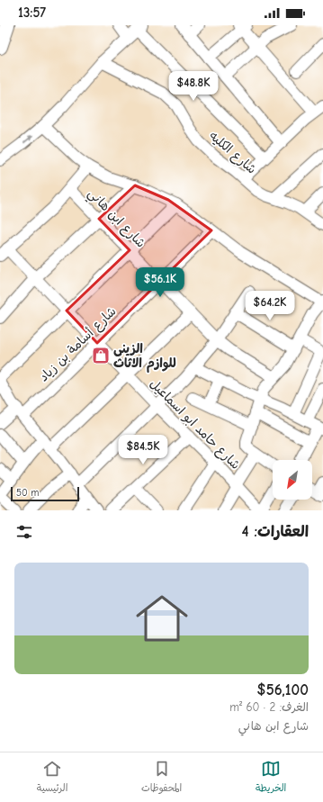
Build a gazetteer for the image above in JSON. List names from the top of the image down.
{
  "streets": {
    "street": [
      "شارع الكليه",
      "شارع ابن هاني",
      "شارع أسامة بن زياد",
      "شارع حامد ابو اسماعيل"
    ]
  },
  "crossings": [
    ["شارع ابن هاني", "شارع أسامة بن زياد"],
    ["شارع أسامة بن زياد", "شارع حامد ابو اسماعيل"]
  ],
  "places": {
    "shop": ["الزينى للوازم الاثاث"]
  },
  "scale_bar": "50 m",
  "north": "bottom left",
  "page": {
    "status": "13:57",
    "price": [
      "$48.8K",
      "$56.1K",
      "$64.2K",
      "$84.5K"
    ],
    "scale": "50 m",
    "heading": "العقارات: 4",
    "list": [
      {
        "name": "$56,100",
        "note": "الغرف: 2 · 60 m² · شارع ابن هاني"
      }
    ],
    "tabs": ["الخريطة", "المحفوظات", "الرئيسية"]
  }
}
